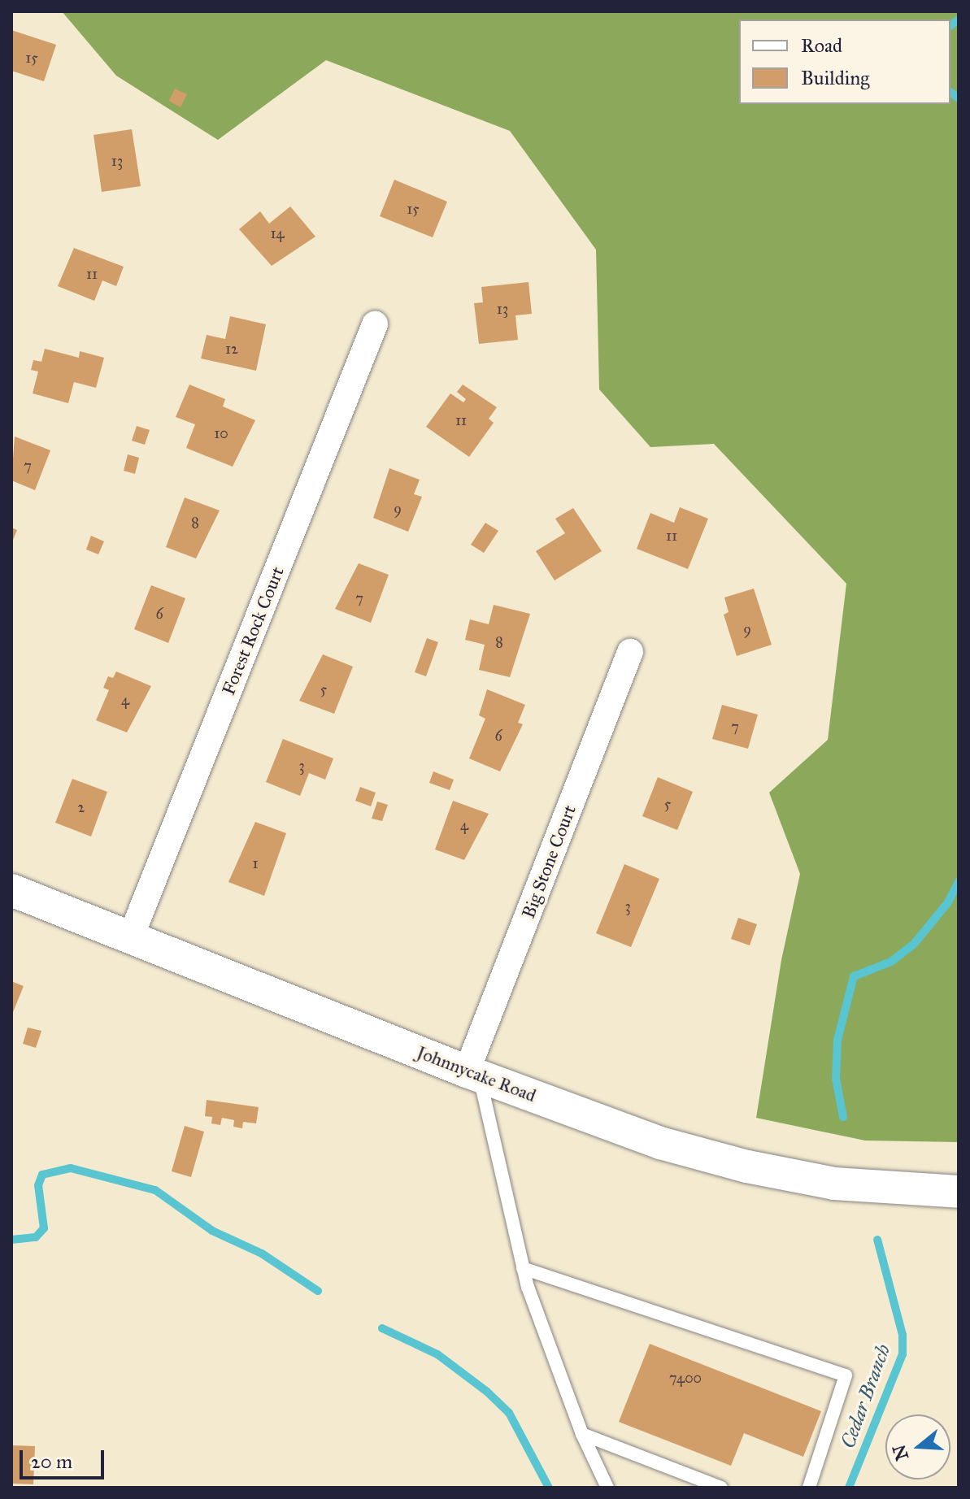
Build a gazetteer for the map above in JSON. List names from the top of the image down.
{
  "streets": {
    "street": ["Forest Rock Court", "Big Stone Court", "Johnnycake Road"]
  },
  "crossings": [
    ["Forest Rock Court", "Johnnycake Road"],
    ["Big Stone Court", "Johnnycake Road"]
  ],
  "water": ["Cedar Branch"],
  "house_numbers": [
    "15",
    "13",
    "15",
    "14",
    "11",
    "13",
    "12",
    "11",
    "10",
    "7",
    "9",
    "8",
    "11",
    "7",
    "6",
    "9",
    "8",
    "5",
    "4",
    "7",
    "6",
    "3",
    "5",
    "2",
    "4",
    "1",
    "3",
    "7400"
  ],
  "legend": ["Road", "Building"],
  "scale_bar": "20 m",
  "north": "left"
}
